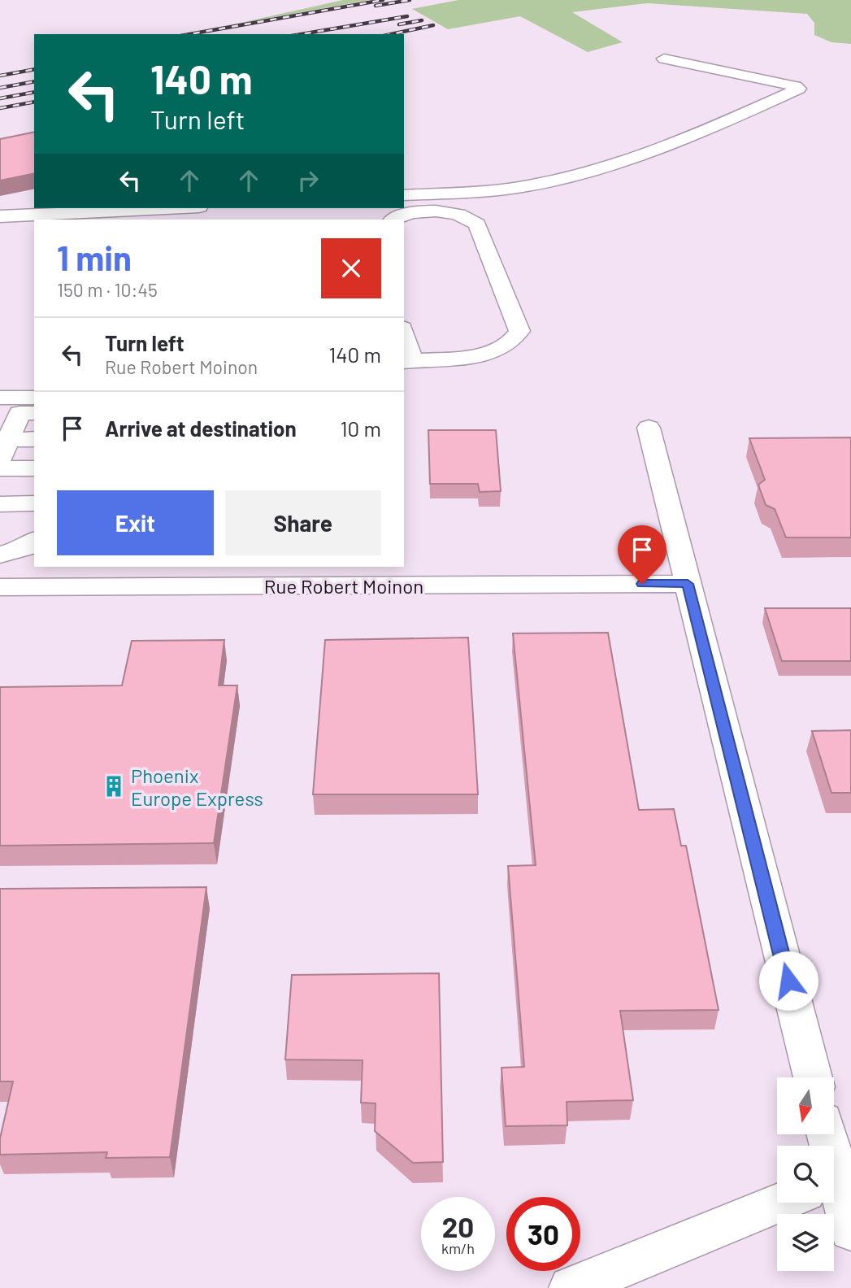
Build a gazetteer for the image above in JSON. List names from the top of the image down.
{
  "streets": {
    "street": ["Rue Robert Moinon"]
  },
  "places": {
    "building": ["Phoenix Europe Express"]
  },
  "north": "bottom",
  "page": {
    "turn": ["140 m", "Turn left"],
    "heading": ["1 min", "150 m · 10:45"],
    "list": [
      {
        "name": "Turn left",
        "note": "Rue Robert Moinon",
        "value": "140 m"
      },
      {
        "name": "Arrive at destination",
        "value": "10 m"
      }
    ],
    "buttons": ["Exit", "Share"],
    "speed": "20 km/h",
    "limit": "30"
  }
}
